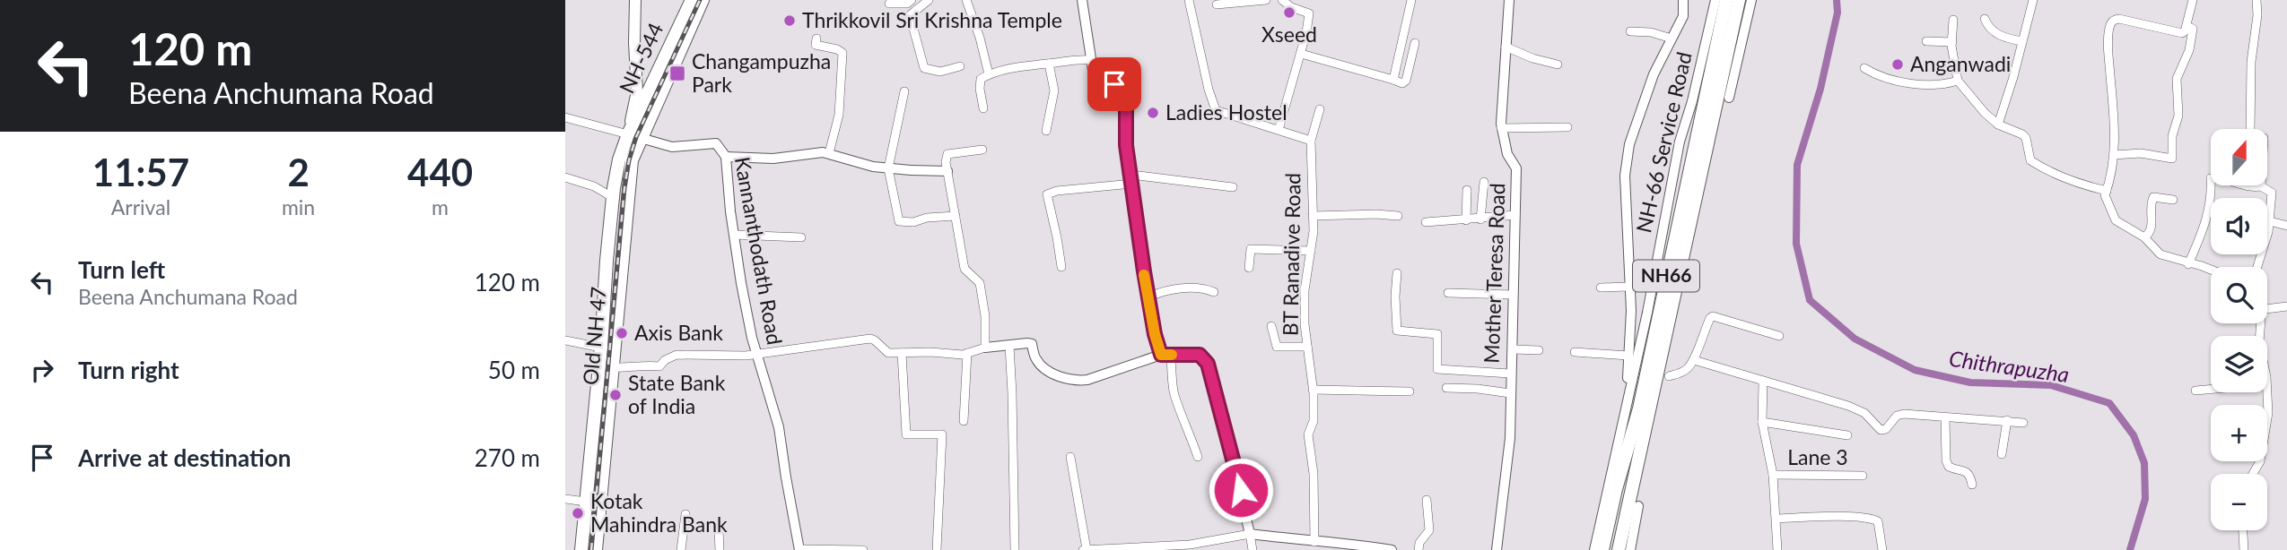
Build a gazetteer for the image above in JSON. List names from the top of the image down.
{
  "streets": {
    "main road": ["NH-544", "NH66", "Old NH 47"],
    "street": [
      "NH-66 Service Road",
      "Kannanthodath Road",
      "BT Ranadive Road",
      "Mother Teresa Road",
      "Lane 3"
    ]
  },
  "crossings": [
    ["NH-544", "Kannanthodath Road"],
    ["NH-544", "Old NH 47"],
    ["Kannanthodath Road", "Old NH 47"]
  ],
  "water": ["Chithrapuzha"],
  "places": {
    "other": [
      "Xseed",
      "Thrikkovil Sri Krishna Temple",
      "Anganwadi",
      "Ladies Hostel",
      "Axis Bank",
      "State Bank of India",
      "Kotak Mahindra Bank"
    ],
    "transit": ["Changampuzha Park"]
  },
  "north": "top",
  "page": {
    "turn": ["120 m", "Beena Anchumana Road"],
    "map_buttons": ["+", "−"],
    "eta": [
      "11:57",
      "Arrival",
      "2",
      "min",
      "440",
      "m"
    ],
    "list": [
      {
        "name": "Turn left",
        "note": "Beena Anchumana Road",
        "value": "120 m"
      },
      {
        "name": "Turn right",
        "value": "50 m"
      },
      {
        "name": "Arrive at destination",
        "value": "270 m"
      }
    ]
  }
}
